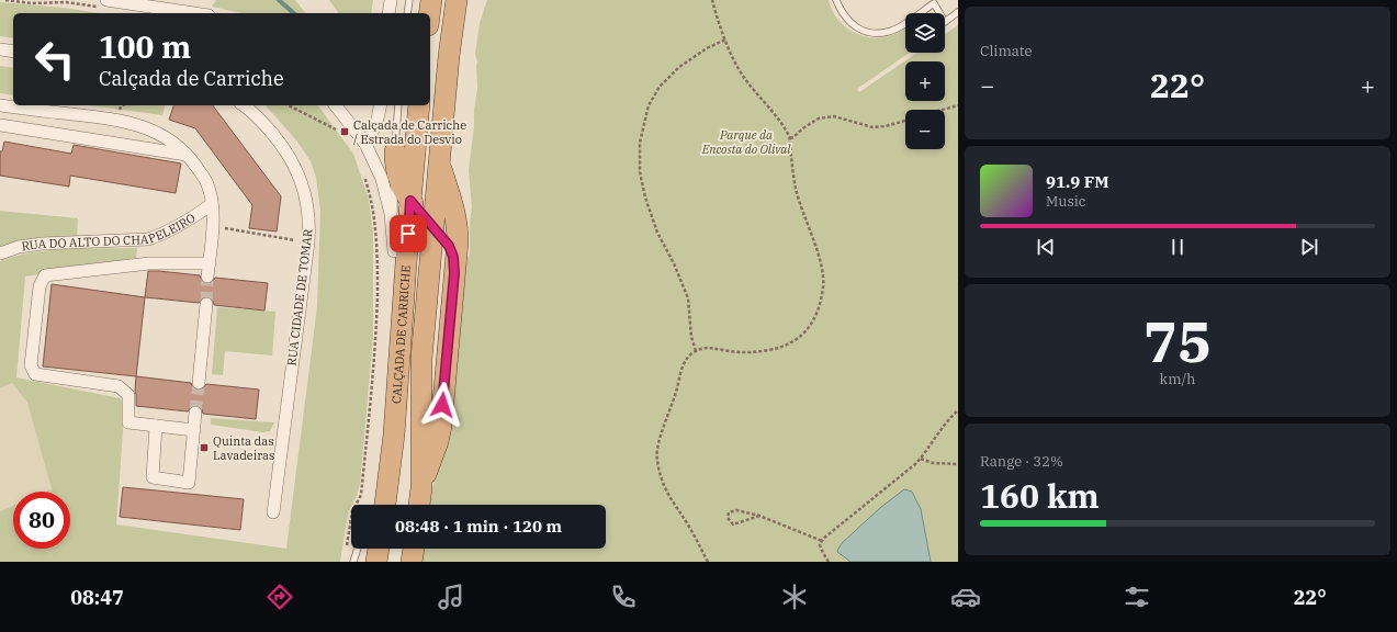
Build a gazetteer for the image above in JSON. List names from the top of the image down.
{
  "streets": {
    "highway": ["CALÇADA DE CARRICHE"],
    "street": ["RUA DO ALTO DO CHAPELEIRO", "RUA CIDADE DE TOMAR"]
  },
  "parks": ["Parque da Encosta do Olival"],
  "places": {
    "transit": ["Calçada de Carriche / Estrada do Desvio", "Quinta das Lavadeiras"]
  },
  "page": {
    "tile": [
      "Climate",
      ["75", "km/h"],
      ["Range · 32%", "160 km"]
    ],
    "map_buttons": ["+", "−"],
    "turn": ["100 m", "Calçada de Carriche"],
    "heat": ["−", "22°", "+"],
    "song": ["91.9 FM", "Music"],
    "limit": "80",
    "trip": "08:48 · 1 min · 120 m",
    "tabs": ["08:47", "22°"]
  }
}
